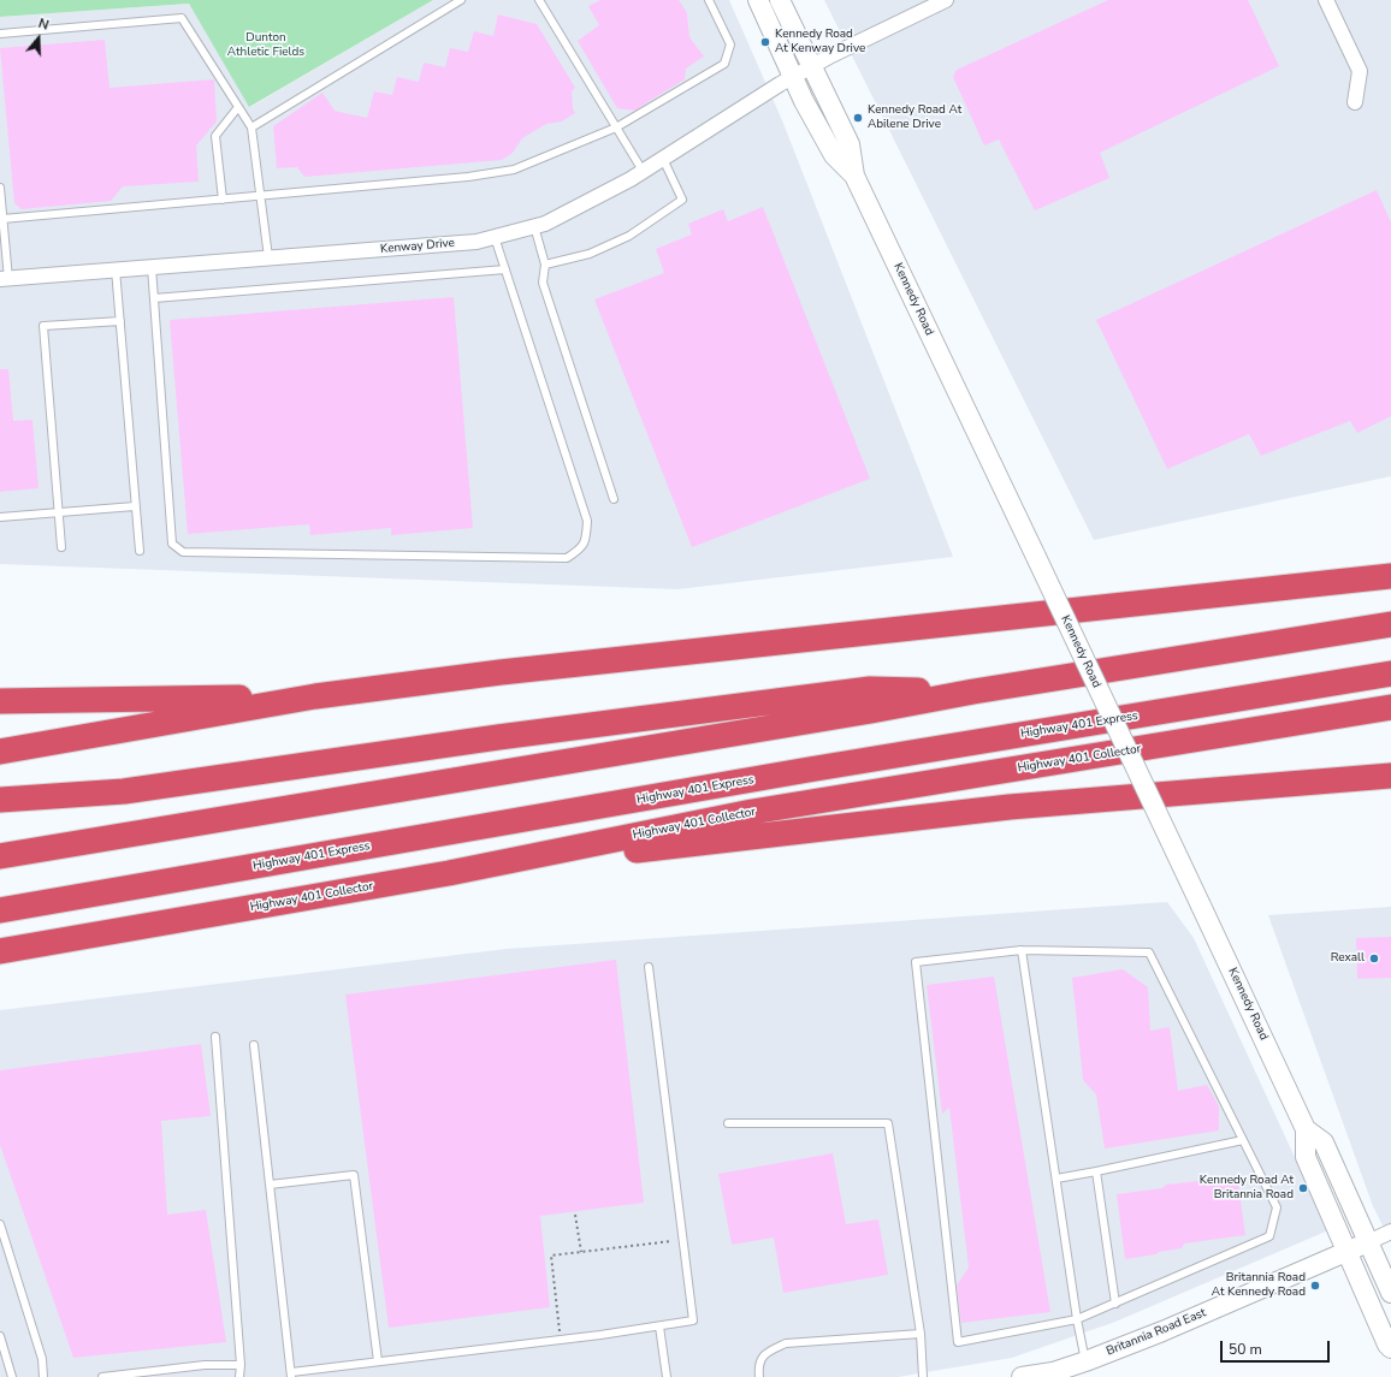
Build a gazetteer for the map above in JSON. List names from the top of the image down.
{
  "streets": {
    "highway": ["Highway 401 Express", "Highway 401 Collector"],
    "main road": ["Kennedy Road", "Britannia Road East"],
    "street": ["Kenway Drive"]
  },
  "crossings": [
    ["Kenway Drive", "Kennedy Road"],
    ["Kennedy Road", "Britannia Road East"]
  ],
  "parks": ["Dunton Athletic Fields"],
  "places": [
    "Kennedy Road At Kenway Drive",
    "Kennedy Road At Abilene Drive",
    "Rexall",
    "Kennedy Road At Britannia Road",
    "Britannia Road At Kennedy Road"
  ],
  "scale_bar": "50 m",
  "north": "top"
}
